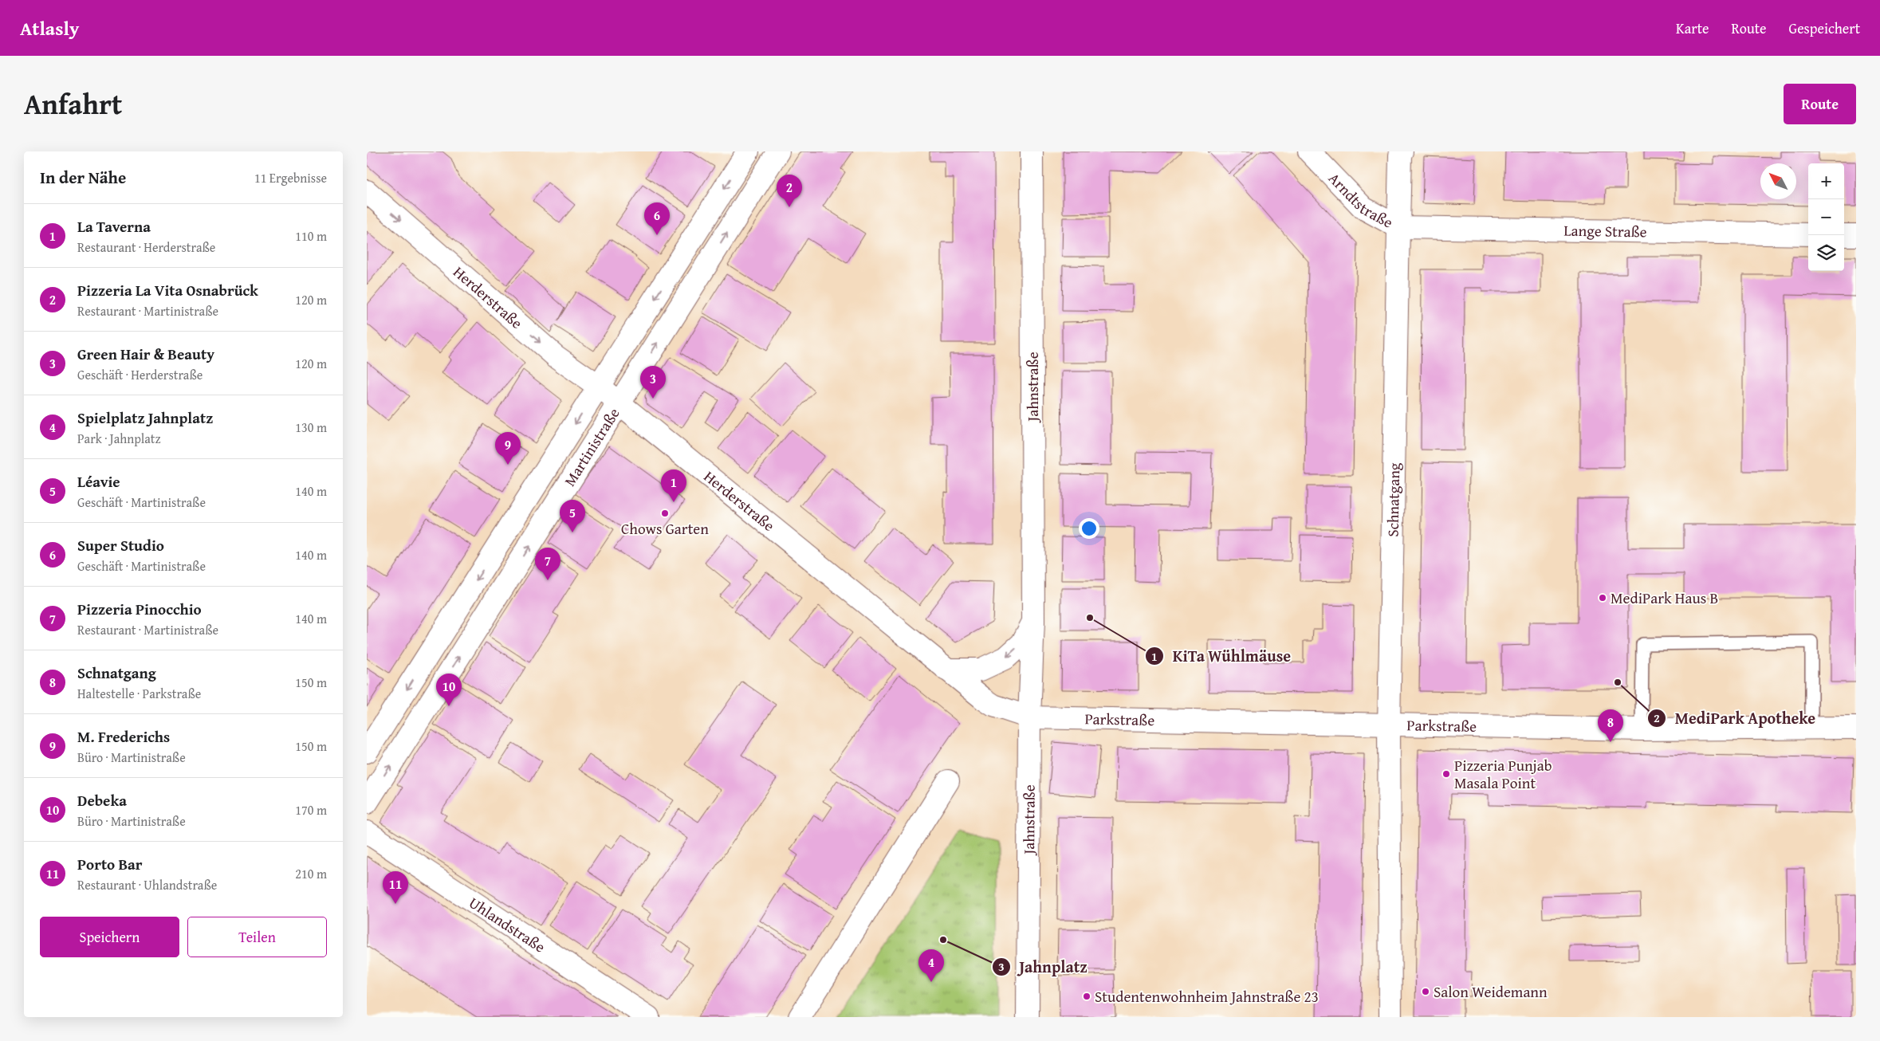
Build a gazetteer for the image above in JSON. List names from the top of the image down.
{
  "streets": {
    "street": [
      "Arndtstraße",
      "Lange Straße",
      "Herderstraße",
      "Jahnstraße",
      "Martinistraße",
      "Schnatgang",
      "Parkstraße",
      "Uhlandstraße"
    ]
  },
  "crossings": [
    ["Arndtstraße", "Lange Straße"],
    ["Arndtstraße", "Schnatgang"],
    ["Lange Straße", "Schnatgang"],
    ["Herderstraße", "Jahnstraße"],
    ["Herderstraße", "Martinistraße"],
    ["Herderstraße", "Parkstraße"],
    ["Jahnstraße", "Parkstraße"],
    ["Schnatgang", "Parkstraße"]
  ],
  "one_way": ["Herderstraße"],
  "places": [
    "Chows Garten",
    "MediPark Haus B",
    "KiTa Wühlmäuse",
    "MediPark Apotheke",
    "Pizzeria Punjab Masala Point",
    "Jahnplatz",
    "Salon Weidemann",
    "Studentenwohnheim Jahnstraße 23"
  ],
  "north": "top left",
  "page": {
    "header": "Atlasly",
    "nav": ["Karte", "Route", "Gespeichert"],
    "title": "Anfahrt",
    "buttons": [
      "Route",
      ["Speichern", "Teilen"]
    ],
    "heading": ["In der Nähe", "11 Ergebnisse"],
    "map_buttons": ["+", "−"],
    "pins": [
      "2",
      "6",
      "3",
      "9",
      "1",
      "5",
      "7",
      "10",
      "8",
      "11",
      "4"
    ],
    "list": [
      {
        "mark": "1",
        "name": "La Taverna",
        "note": "Restaurant · Herderstraße",
        "value": "110 m"
      },
      {
        "mark": "2",
        "name": "Pizzeria La Vita Osnabrück",
        "note": "Restaurant · Martinistraße",
        "value": "120 m"
      },
      {
        "mark": "3",
        "name": "Green Hair & Beauty",
        "note": "Geschäft · Herderstraße",
        "value": "120 m"
      },
      {
        "mark": "4",
        "name": "Spielplatz Jahnplatz",
        "note": "Park · Jahnplatz",
        "value": "130 m"
      },
      {
        "mark": "5",
        "name": "Léavie",
        "note": "Geschäft · Martinistraße",
        "value": "140 m"
      },
      {
        "mark": "6",
        "name": "Super Studio",
        "note": "Geschäft · Martinistraße",
        "value": "140 m"
      },
      {
        "mark": "7",
        "name": "Pizzeria Pinocchio",
        "note": "Restaurant · Martinistraße",
        "value": "140 m"
      },
      {
        "mark": "8",
        "name": "Schnatgang",
        "note": "Haltestelle · Parkstraße",
        "value": "150 m"
      },
      {
        "mark": "9",
        "name": "M. Frederichs",
        "note": "Büro · Martinistraße",
        "value": "150 m"
      },
      {
        "mark": "10",
        "name": "Debeka",
        "note": "Büro · Martinistraße",
        "value": "170 m"
      },
      {
        "mark": "11",
        "name": "Porto Bar",
        "note": "Restaurant · Uhlandstraße",
        "value": "210 m"
      }
    ]
  }
}
